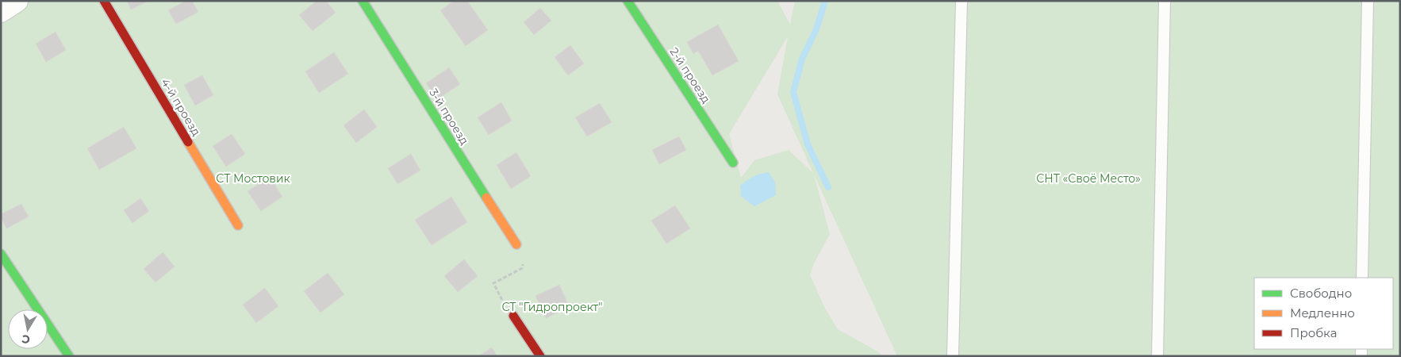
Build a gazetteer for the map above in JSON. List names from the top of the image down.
{
  "streets": {
    "street": ["2-й проезд", "4-й проезд", "3-й проезд"]
  },
  "parks": ["СТ Мостовик", "СНТ «Своё Место»", "СТ \"Гидропроект\""],
  "legend": ["Свободно", "Медленно", "Пробка"],
  "north": "bottom"
}
